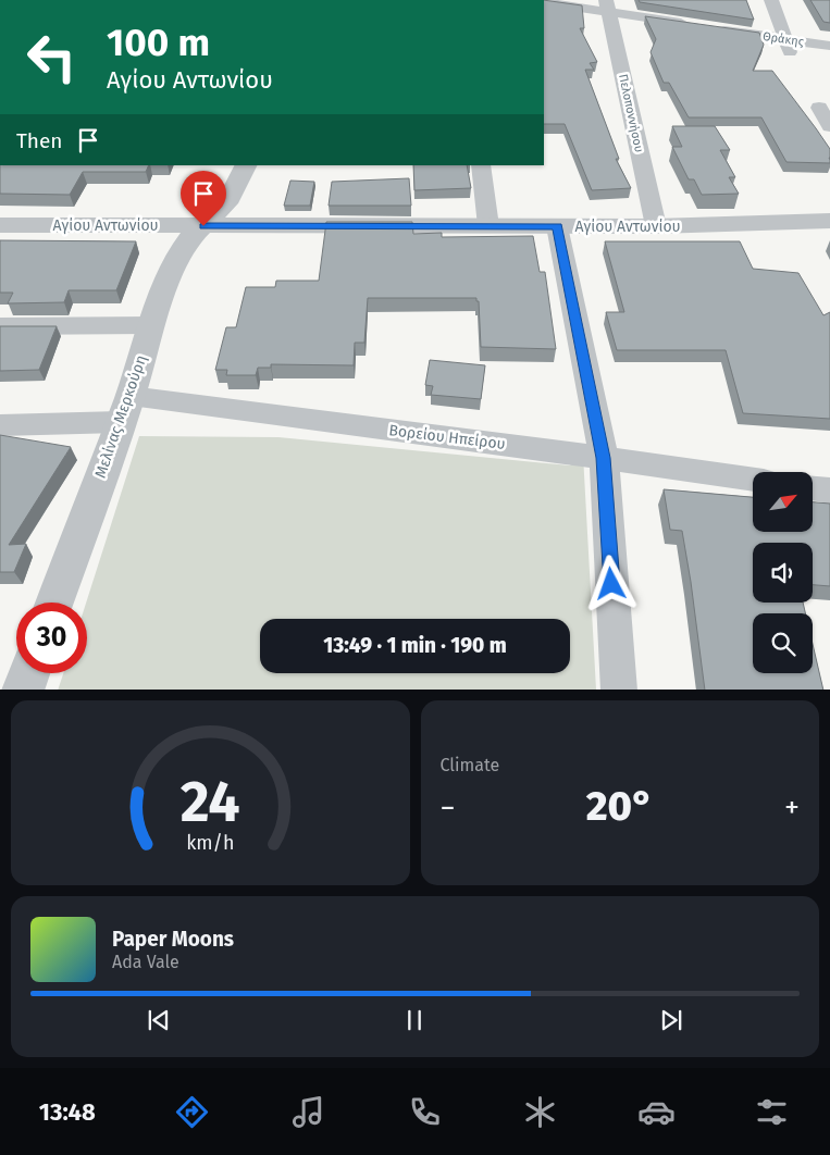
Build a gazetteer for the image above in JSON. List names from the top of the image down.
{
  "streets": {
    "street": [
      "Θράκης",
      "Πελοποννήσου",
      "Αγίου Αντωνίου",
      "Μελίνας Μερκούρη",
      "Βορείου Ηπείρου"
    ]
  },
  "crossings": [
    ["Θράκης", "Πελοποννήσου"],
    ["Πελοποννήσου", "Αγίου Αντωνίου"],
    ["Αγίου Αντωνίου", "Μελίνας Μερκούρη"],
    ["Μελίνας Μερκούρη", "Βορείου Ηπείρου"]
  ],
  "north": "top right",
  "page": {
    "turn": ["100 m", "Αγίου Αντωνίου"],
    "then": "Then",
    "limit": "30",
    "trip": "13:49 · 1 min · 190 m",
    "tile": "Climate",
    "heat": ["−", "20°", "+"],
    "song": ["Paper Moons", "Ada Vale"],
    "tabs": "13:48",
    "gauge": ["24", "km/h"]
  }
}
